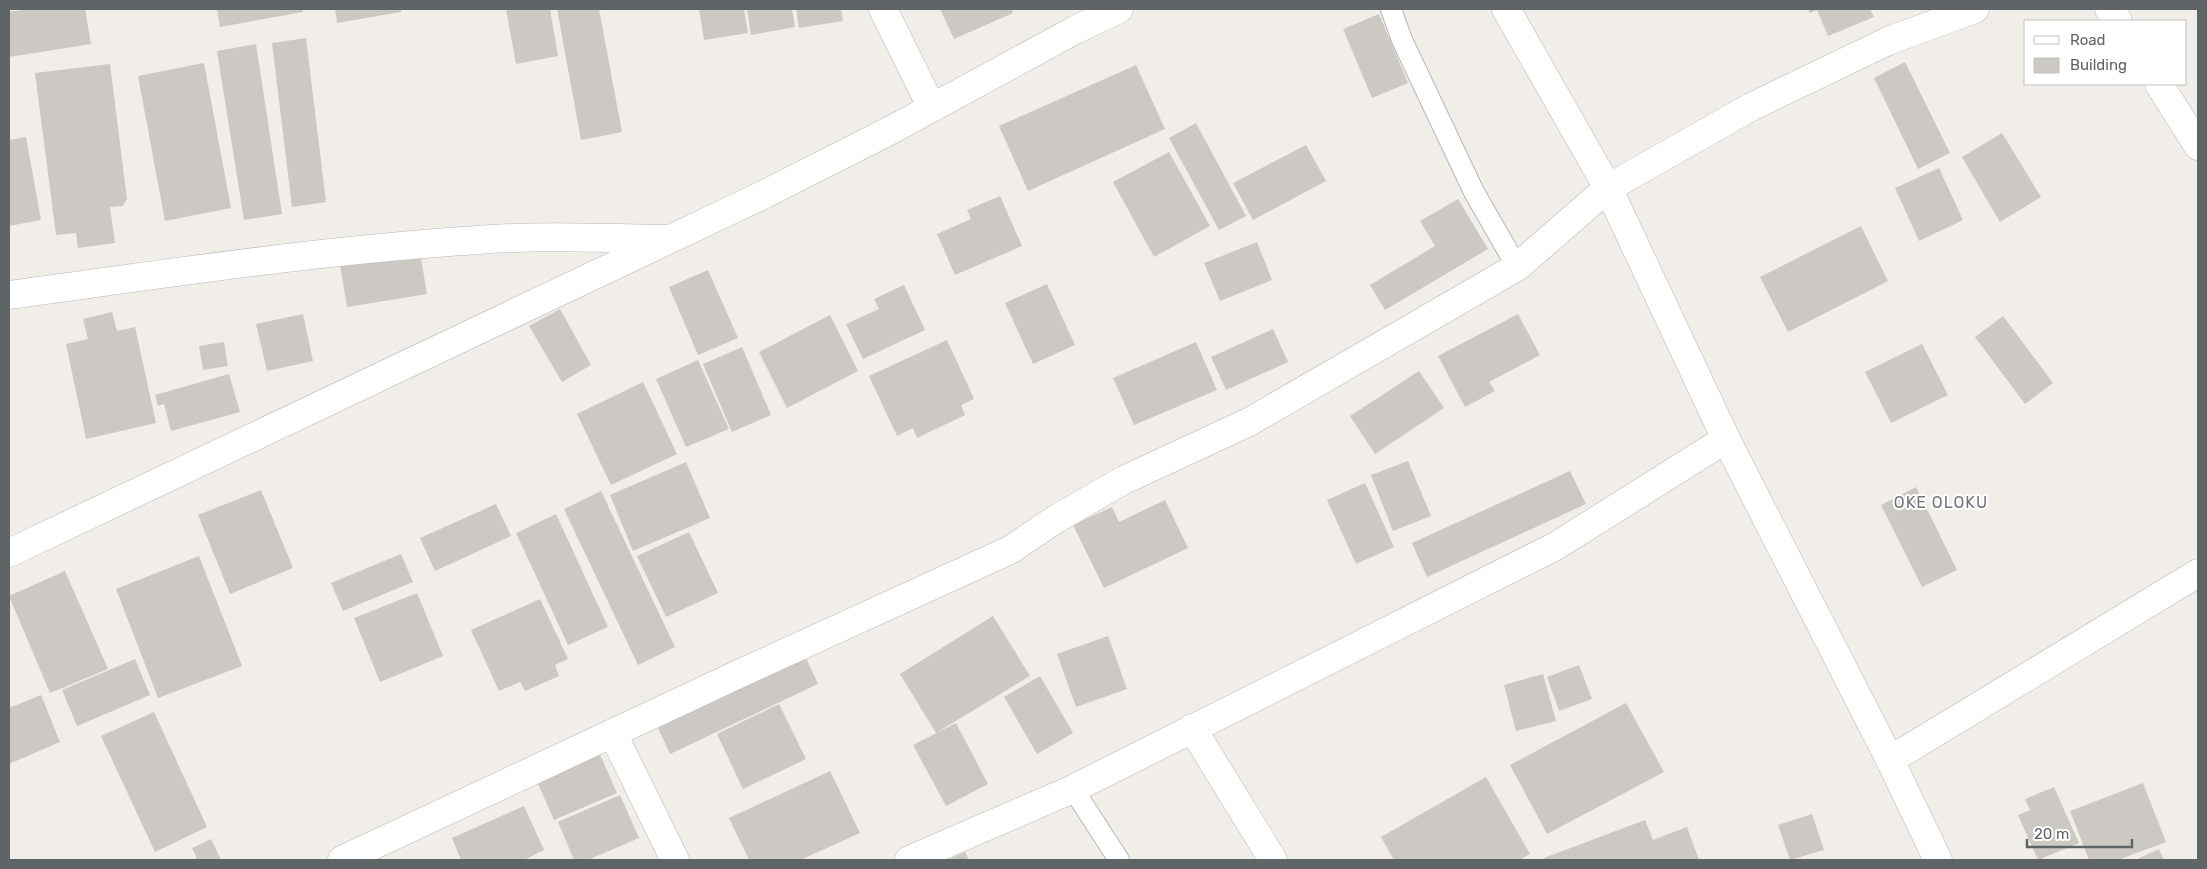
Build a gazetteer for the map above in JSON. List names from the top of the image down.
{
  "districts": ["OKE OLOKU"],
  "legend": ["Road", "Building"],
  "scale_bar": "20 m"
}
